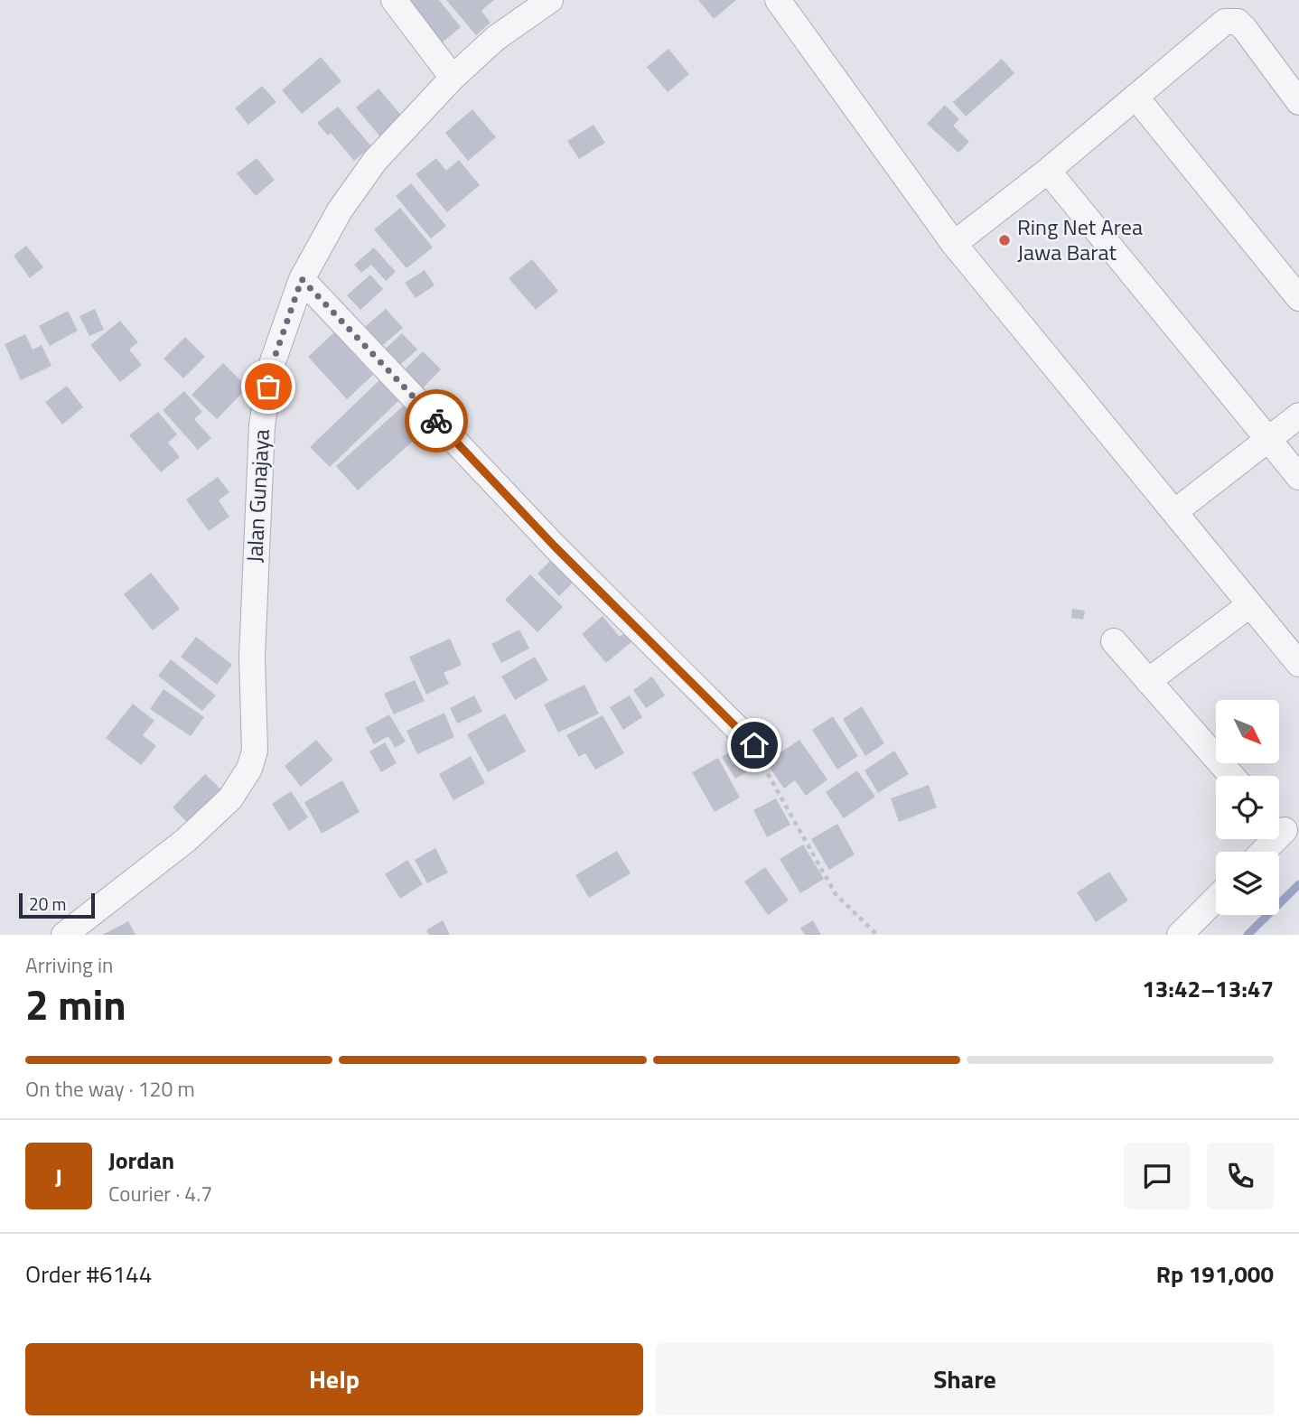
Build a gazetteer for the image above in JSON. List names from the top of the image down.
{
  "streets": {
    "street": ["Jalan Gunajaya"]
  },
  "places": ["Ring Net Area Jawa Barat"],
  "scale_bar": "20 m",
  "north": "bottom right",
  "page": {
    "scale": "20 m",
    "heading": ["2 min", "Arriving in", "13:42–13:47"],
    "panel": [
      "Jordan",
      "Courier · 4.7",
      "Order #6144",
      "Rp 191,000"
    ],
    "bar": "On the way · 120 m",
    "round": "J",
    "buttons": ["Help", "Share"]
  }
}
